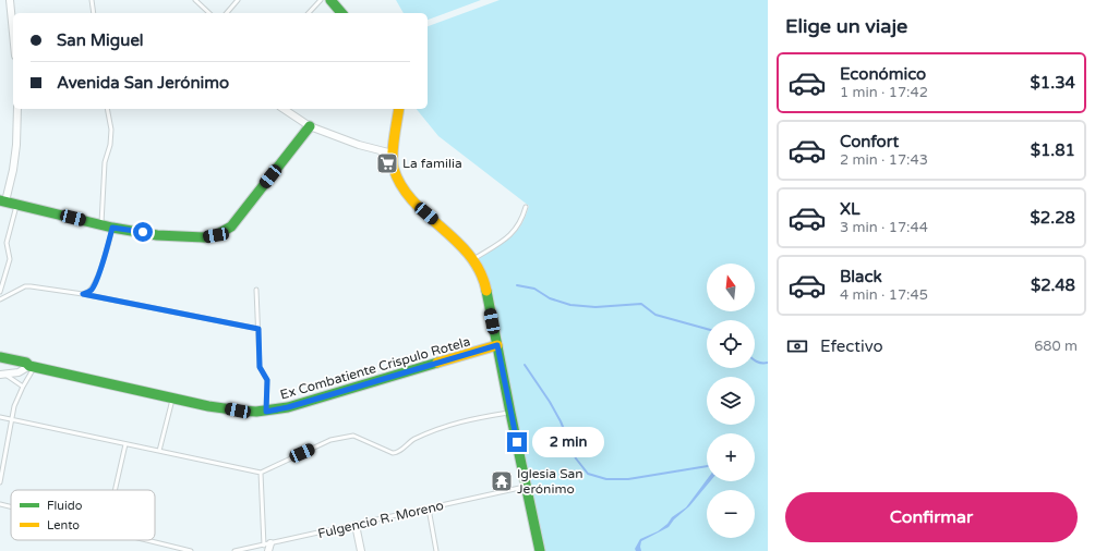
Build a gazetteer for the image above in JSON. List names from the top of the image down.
{
  "streets": {
    "street": ["Ex Combatiente Crispulo Rotela"],
    "lane": ["Fulgencio R. Moreno"]
  },
  "places": {
    "supermarket": ["La familia"],
    "temple": ["Iglesia San Jerónimo"]
  },
  "legend": ["Fluido", "Lento"],
  "north": "top",
  "page": {
    "heading": "Elige un viaje",
    "banner": ["San Miguel", "Avenida San Jerónimo"],
    "list": [
      {
        "name": "Económico",
        "note": "1 min · 17:42",
        "value": "$1.34"
      },
      {
        "name": "Confort",
        "note": "2 min · 17:43",
        "value": "$1.81"
      },
      {
        "name": "XL",
        "note": "3 min · 17:44",
        "value": "$2.28"
      },
      {
        "name": "Black",
        "note": "4 min · 17:45",
        "value": "$2.48"
      }
    ],
    "map_buttons": ["+", "−"],
    "pay": ["Efectivo", "680 m"],
    "bubble": "2 min",
    "buttons": "Confirmar"
  }
}
